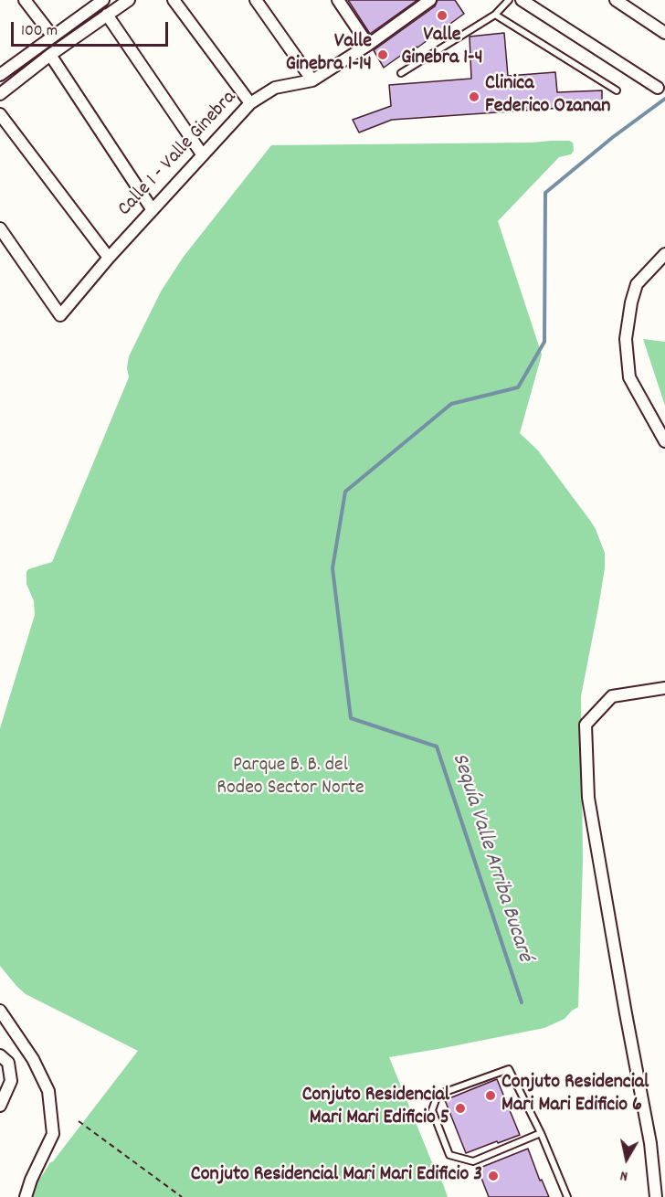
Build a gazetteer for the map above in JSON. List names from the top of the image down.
{
  "streets": {
    "street": ["Calle 1 - Valle Ginebra"]
  },
  "water": ["Sequía Valle Arriba Bucaré"],
  "parks": ["Parque B. B. del Rodeo Sector Norte"],
  "places": [
    "Valle Ginebra 1-4",
    "Valle Ginebra 1-14",
    "Clinica Federico Ozanan",
    "Conjuto Residencial Mari Mari Edificio 6",
    "Conjuto Residencial Mari Mari Edificio 5",
    "Conjuto Residencial Mari Mari Edificio 3"
  ],
  "scale_bar": "100 m",
  "north": "bottom"
}
